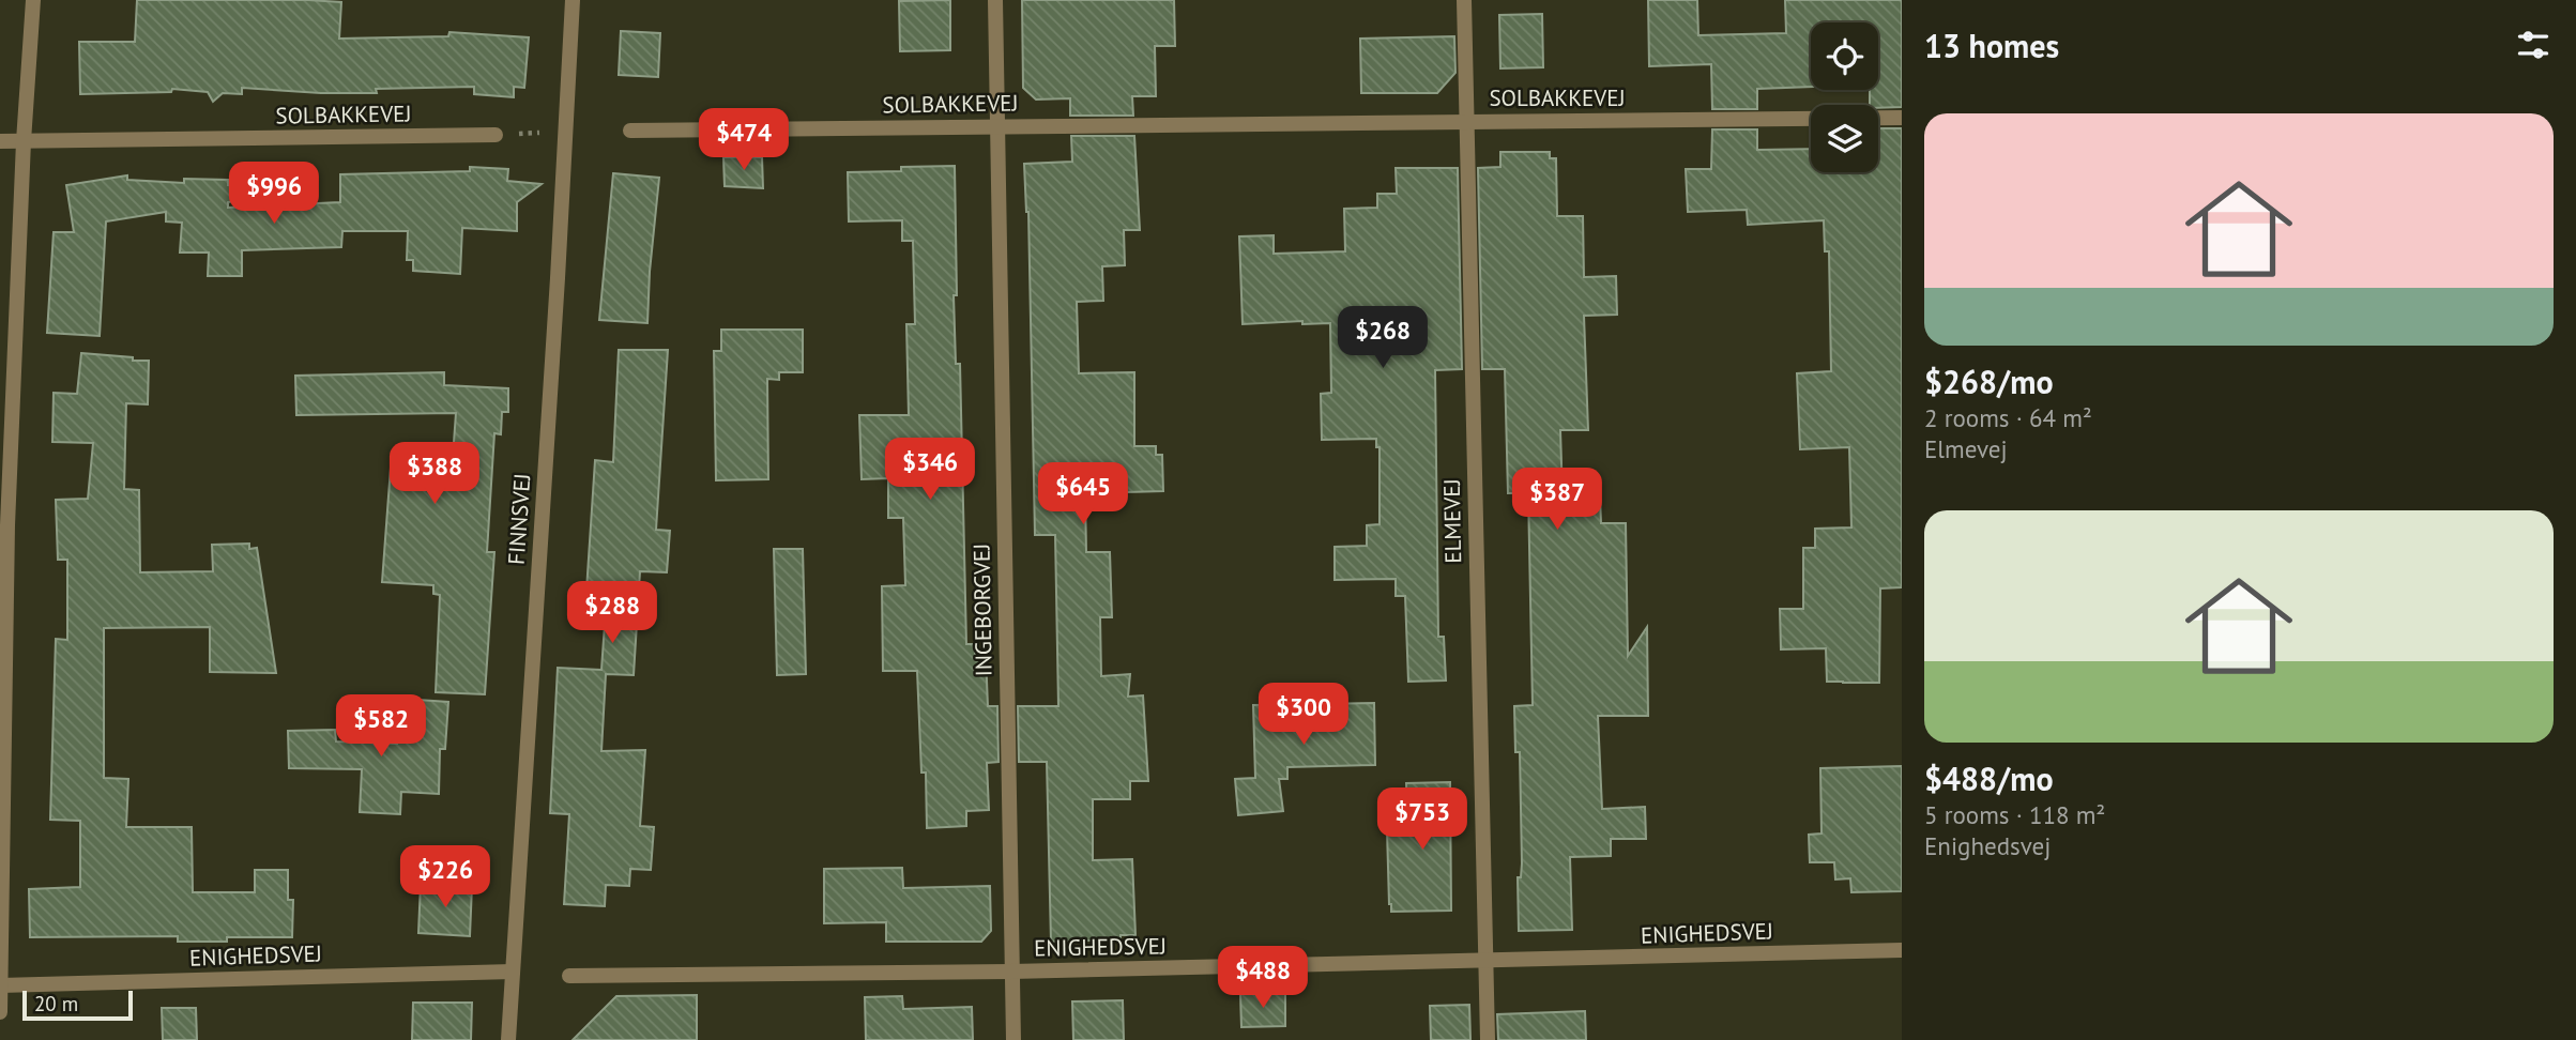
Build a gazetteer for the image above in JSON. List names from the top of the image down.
{
  "streets": {
    "street": [
      "SOLBAKKEVEJ",
      "FINNSVEJ",
      "ELMEVEJ",
      "INGEBORGVEJ",
      "ENIGHEDSVEJ"
    ]
  },
  "crossings": [
    ["SOLBAKKEVEJ", "ELMEVEJ"],
    ["SOLBAKKEVEJ", "INGEBORGVEJ"],
    ["FINNSVEJ", "ENIGHEDSVEJ"],
    ["ELMEVEJ", "ENIGHEDSVEJ"],
    ["INGEBORGVEJ", "ENIGHEDSVEJ"]
  ],
  "scale_bar": "20 m",
  "page": {
    "heading": "13 homes",
    "list": [
      {
        "name": "$268/mo",
        "note": "2 rooms · 64 m² · Elmevej"
      },
      {
        "name": "$488/mo",
        "note": "5 rooms · 118 m² · Enighedsvej"
      }
    ],
    "price": [
      "$474",
      "$996",
      "$268",
      "$346",
      "$388",
      "$645",
      "$387",
      "$288",
      "$300",
      "$582",
      "$753",
      "$226",
      "$488"
    ],
    "scale": "20 m"
  }
}
